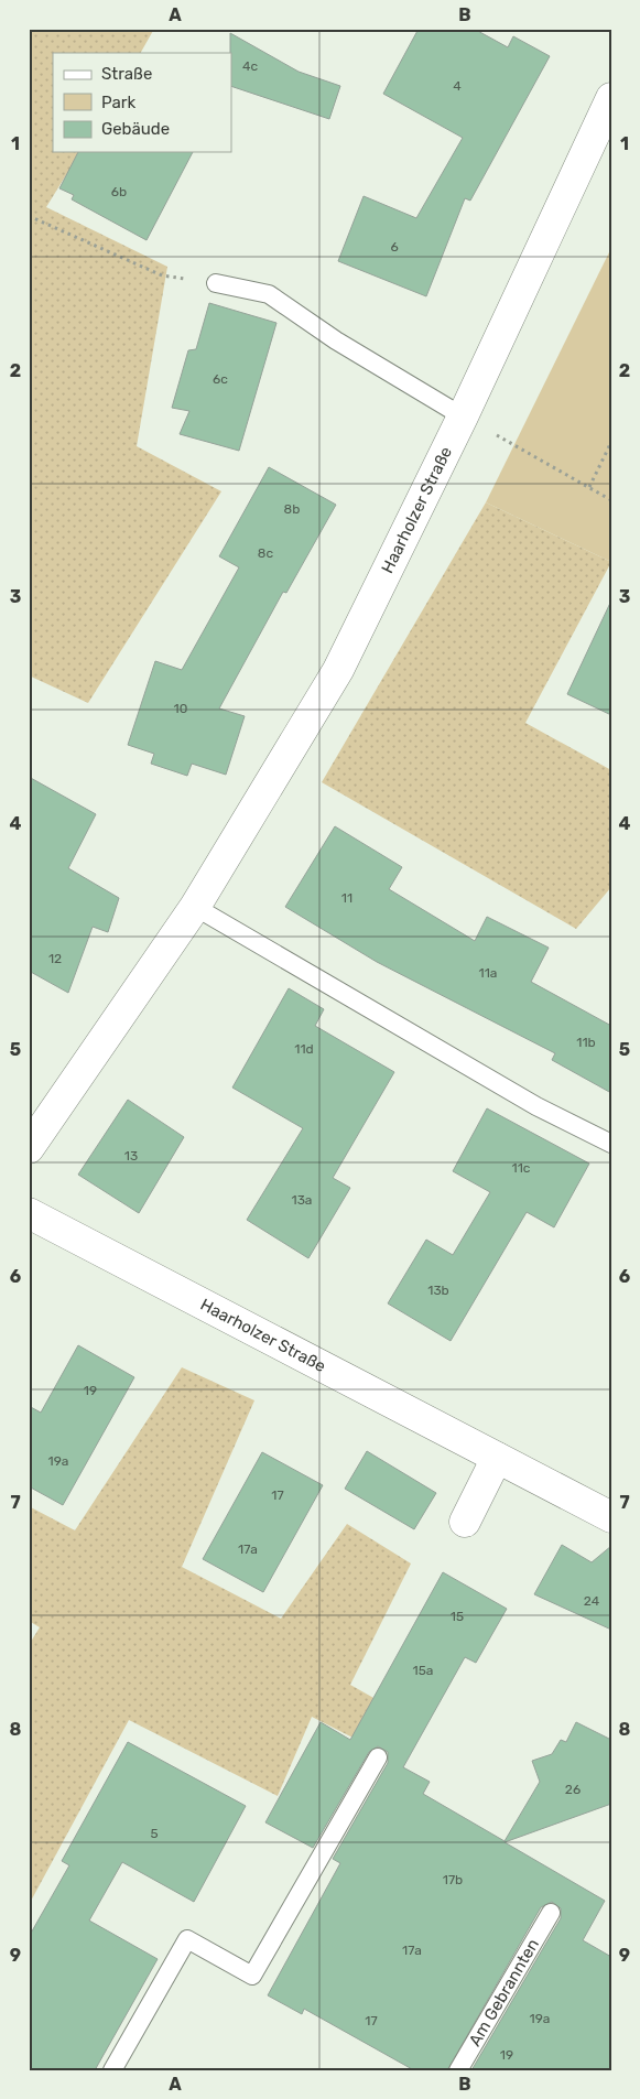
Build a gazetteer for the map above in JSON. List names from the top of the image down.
{
  "streets": {
    "street": ["Haarholzer Straße"],
    "lane": ["Am Gebrannten"]
  },
  "house_numbers": [
    "4c",
    "4",
    "6b",
    "6",
    "6c",
    "8b",
    "8c",
    "10",
    "11",
    "12",
    "11a",
    "11b",
    "11d",
    "13",
    "11c",
    "13a",
    "13b",
    "19",
    "19a",
    "17",
    "17a",
    "24",
    "15",
    "15a",
    "26",
    "5",
    "17b",
    "17a",
    "19a",
    "17",
    "19"
  ],
  "legend": ["Straße", "Park", "Gebäude"],
  "grid": {
    "columns": ["A", "B"],
    "rows": [
      "1",
      "2",
      "3",
      "4",
      "5",
      "6",
      "7",
      "8",
      "9"
    ]
  }
}
